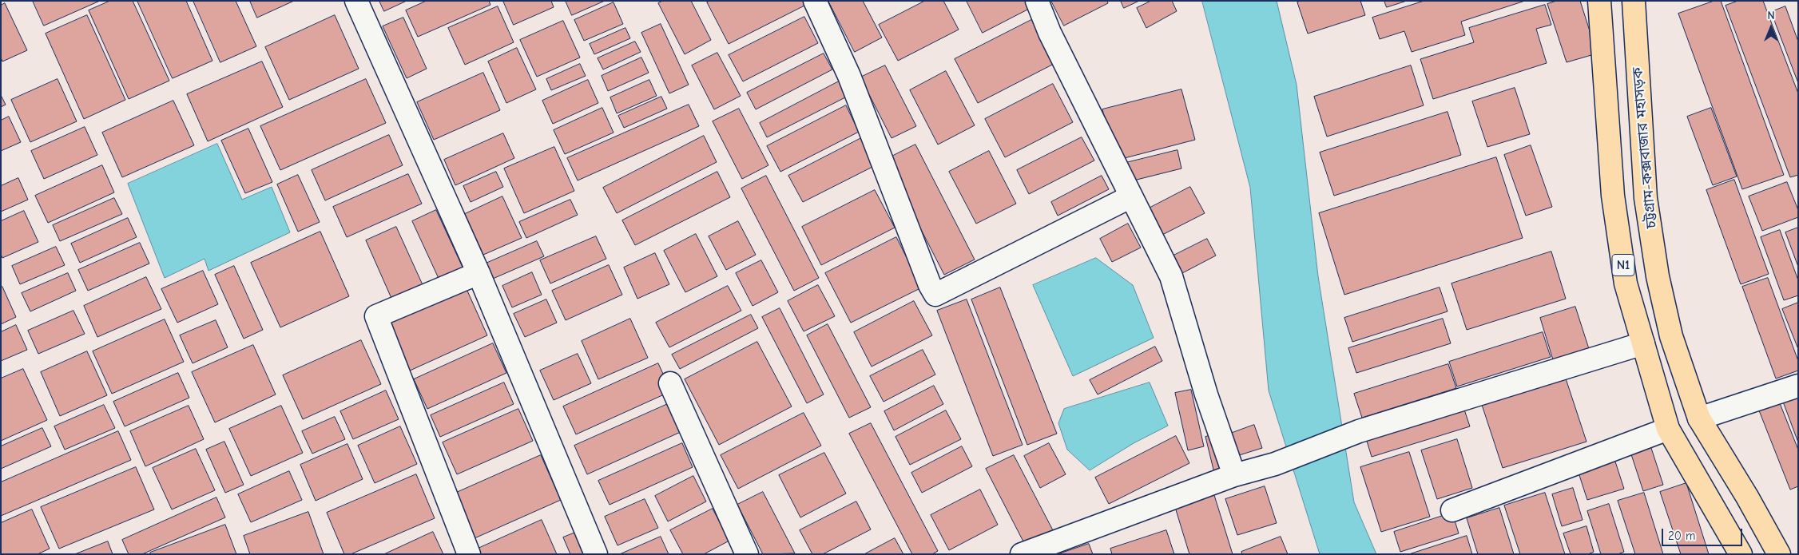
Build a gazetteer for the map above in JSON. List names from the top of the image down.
{
  "streets": {
    "highway": ["চট্টগ্রাম-কক্সবাজার মহাসড়ক", "N1"]
  },
  "scale_bar": "20 m",
  "north": "top"
}
